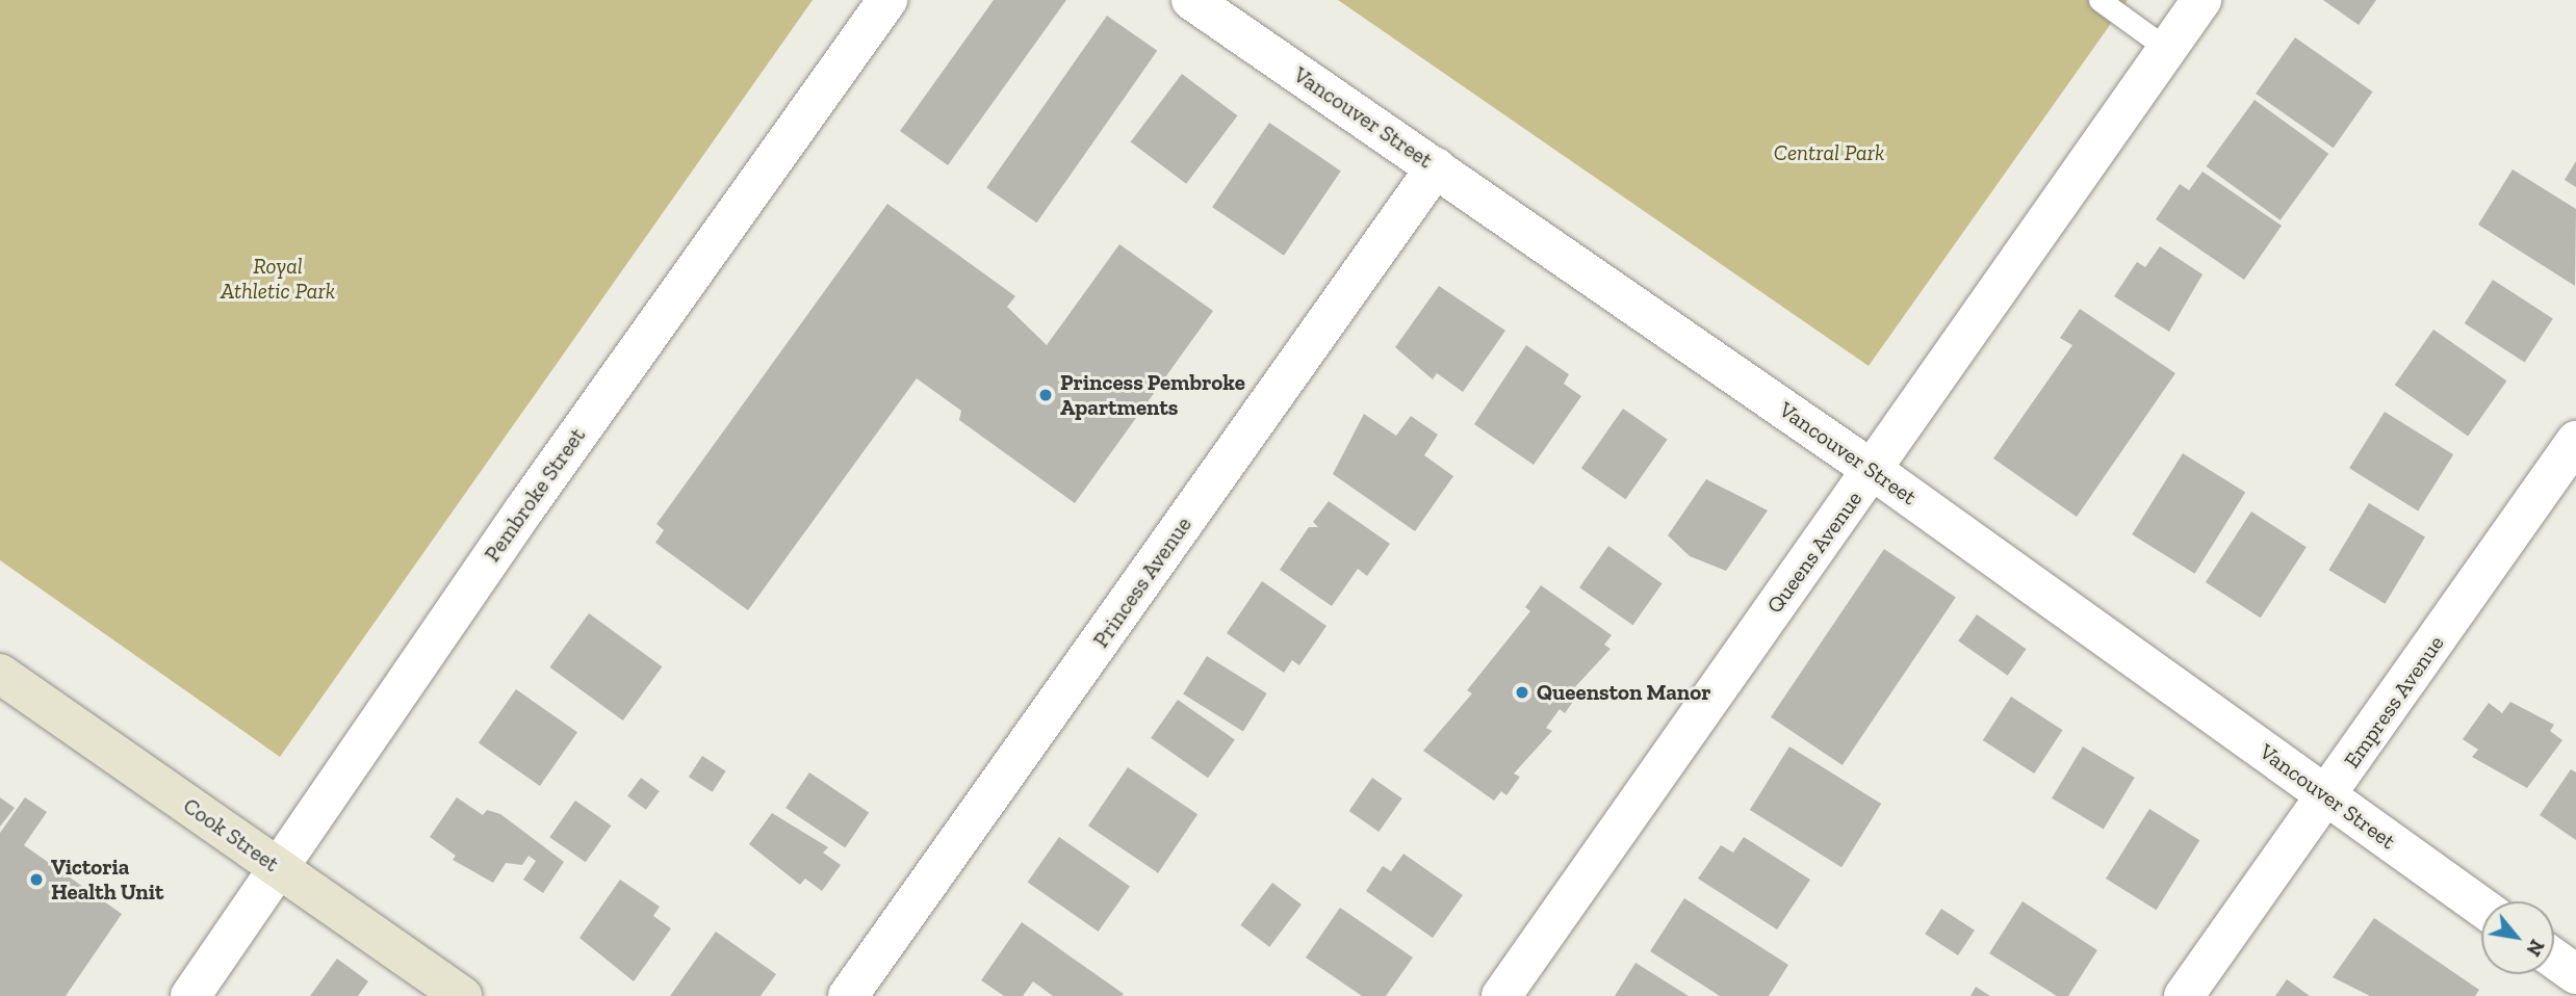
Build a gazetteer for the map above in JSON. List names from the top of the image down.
{
  "streets": {
    "main road": ["Cook Street"],
    "street": [
      "Vancouver Street",
      "Pembroke Street",
      "Queens Avenue",
      "Princess Avenue",
      "Empress Avenue"
    ]
  },
  "crossings": [
    ["Vancouver Street", "Queens Avenue"],
    ["Vancouver Street", "Princess Avenue"],
    ["Vancouver Street", "Empress Avenue"],
    ["Pembroke Street", "Cook Street"]
  ],
  "parks": ["Central Park", "Royal Athletic Park"],
  "places": ["Princess Pembroke Apartments", "Queenston Manor", "Victoria Health Unit"],
  "north": "bottom right"
}
